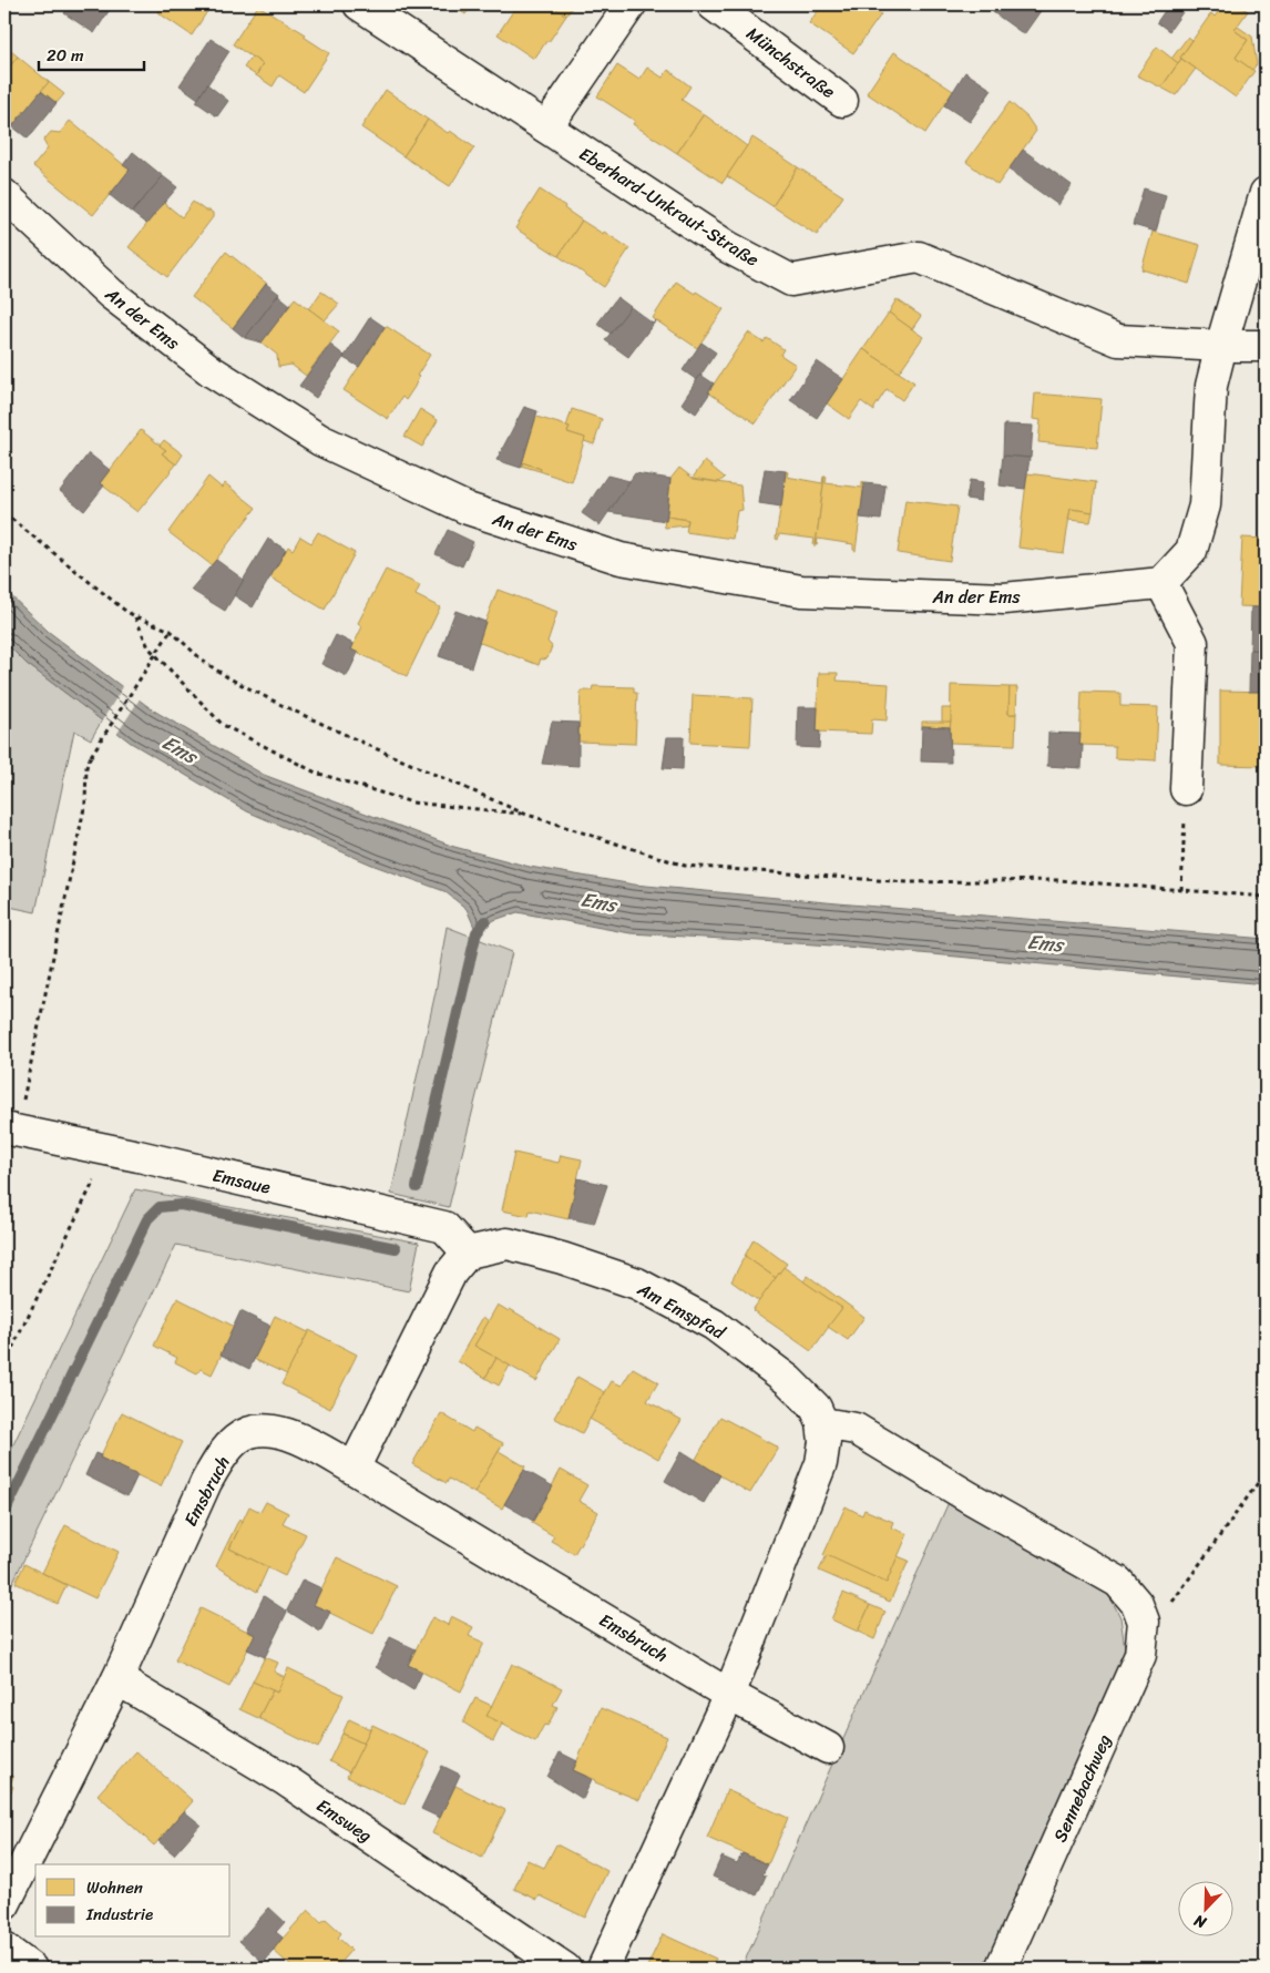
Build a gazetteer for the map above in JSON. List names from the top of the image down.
{
  "streets": {
    "street": [
      "Münchstraße",
      "Eberhard-Unkraut-Straße",
      "An der Ems",
      "Emsaue",
      "Am Emspfad",
      "Emsbruch",
      "Sennebachweg",
      "Emsweg"
    ]
  },
  "crossings": [
    ["Emsaue", "Am Emspfad"],
    ["Emsbruch", "Emsweg"]
  ],
  "water": ["Ems"],
  "legend": ["Wohnen", "Industrie"],
  "scale_bar": "20 m",
  "north": "bottom left"
}
